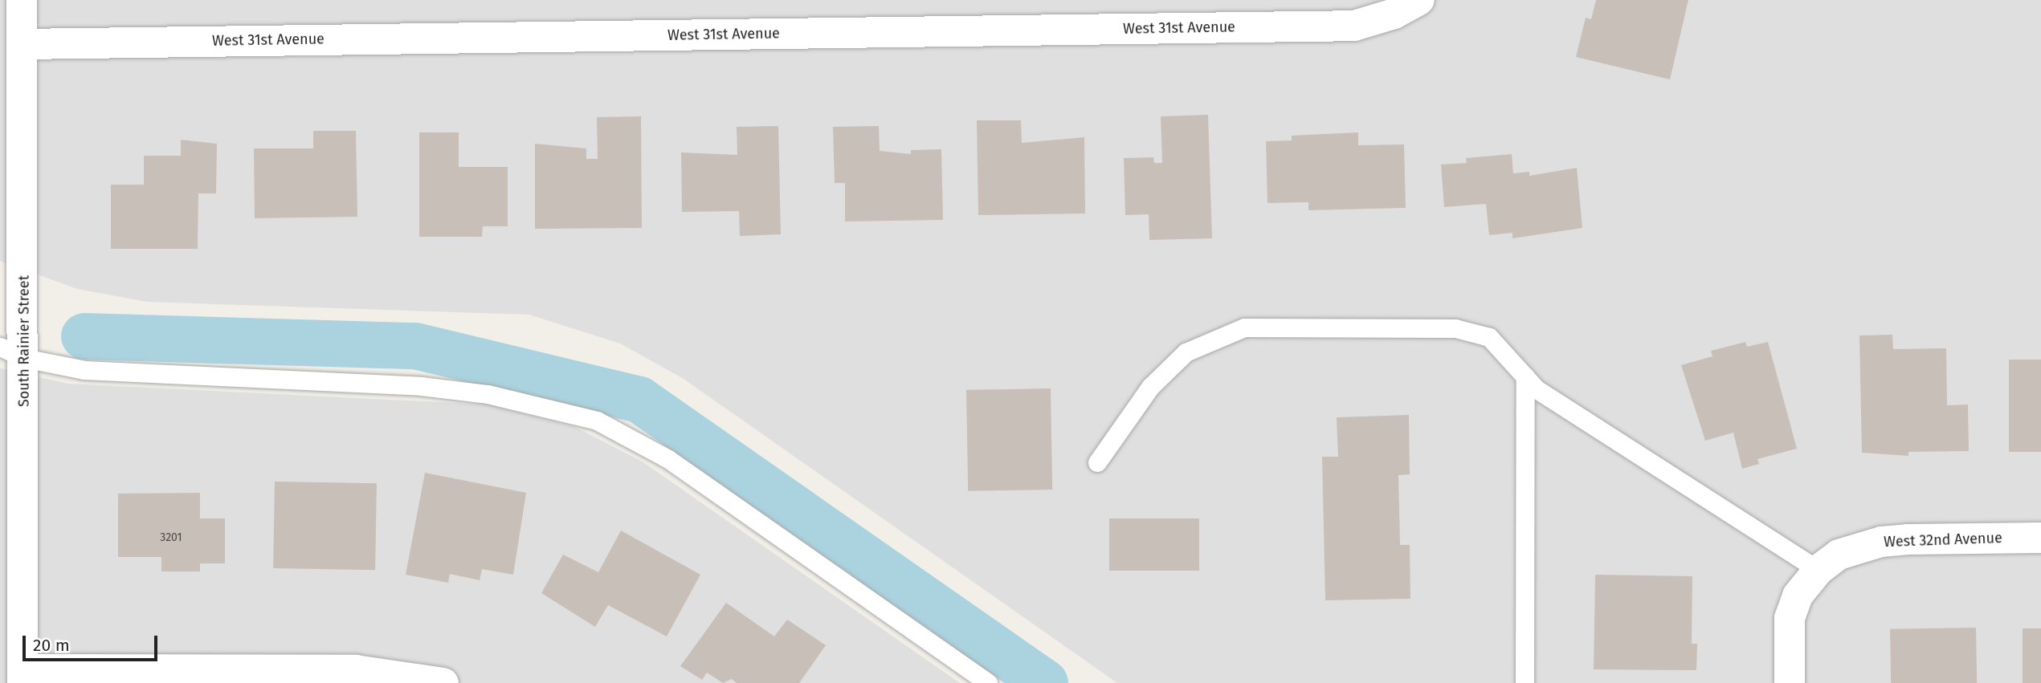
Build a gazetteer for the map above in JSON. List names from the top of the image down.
{
  "streets": {
    "street": ["West 31st Avenue", "South Rainier Street", "West 32nd Avenue"]
  },
  "crossings": [
    ["West 31st Avenue", "South Rainier Street"]
  ],
  "house_numbers": ["3201"],
  "scale_bar": "20 m"
}
